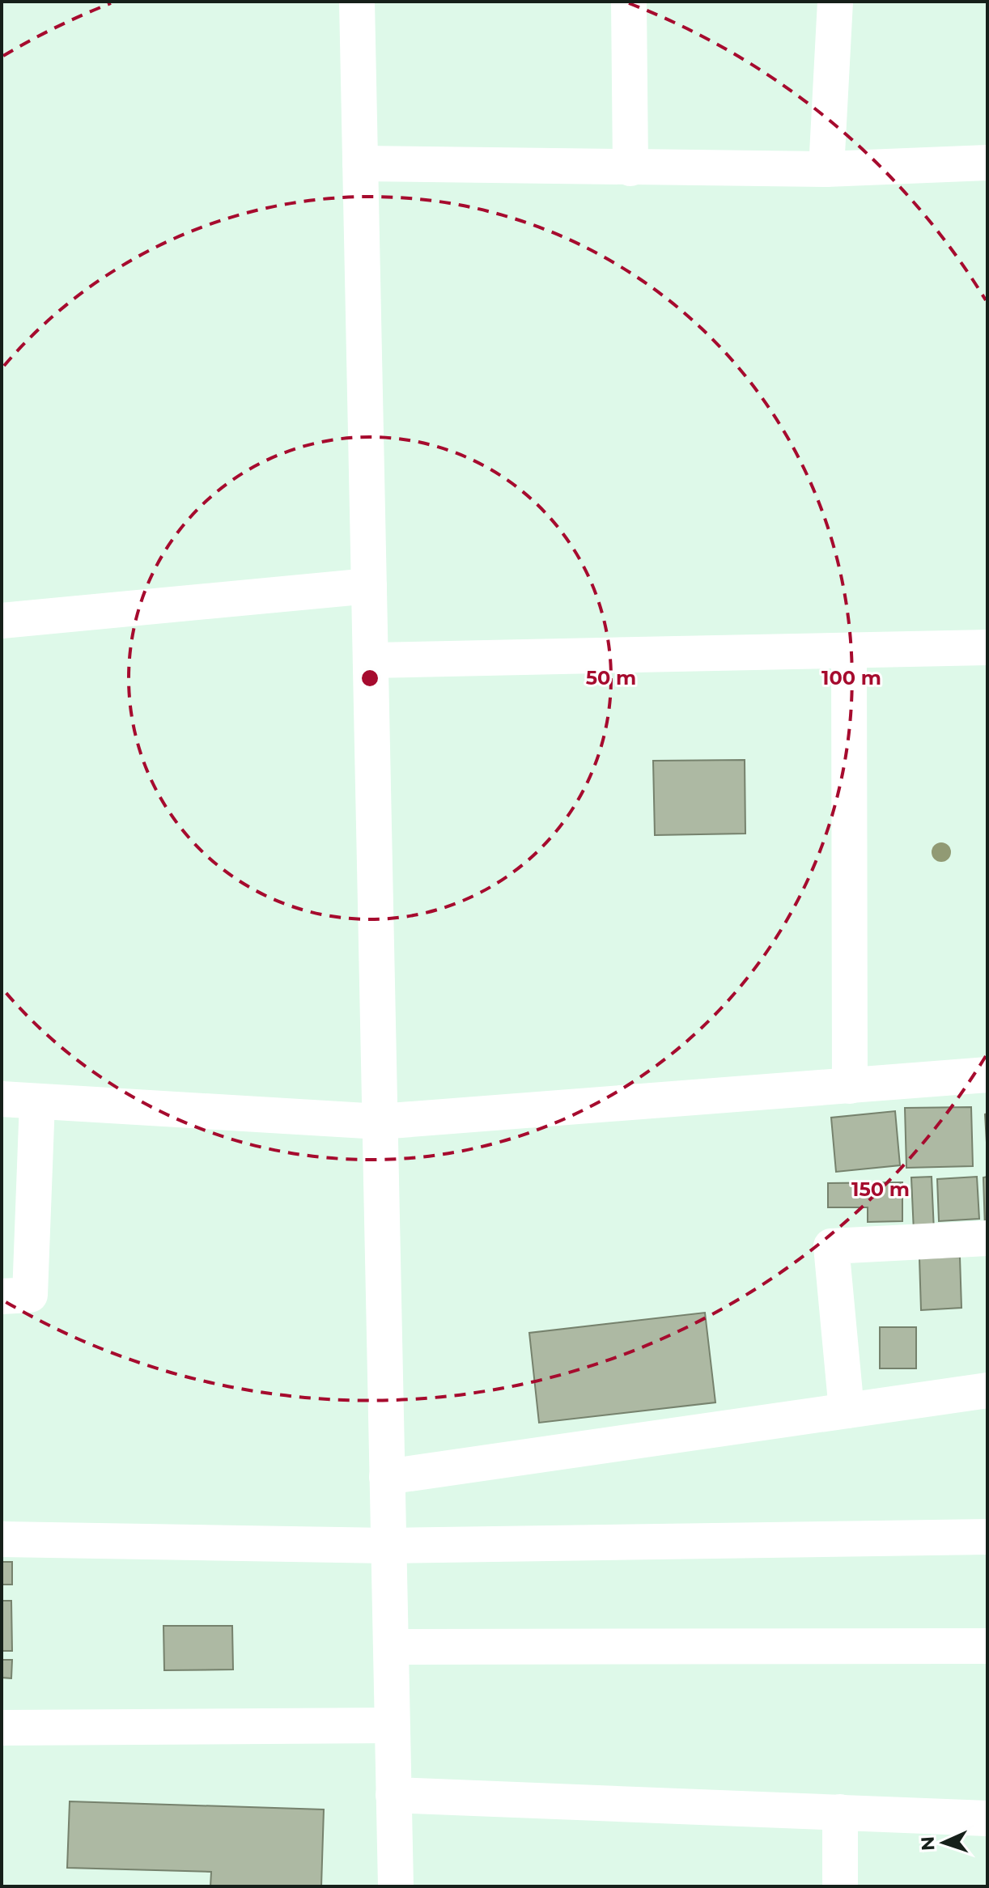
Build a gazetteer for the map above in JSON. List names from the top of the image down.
{
  "north": "left",
  "rings": ["50 m", "100 m", "150 m"]
}
